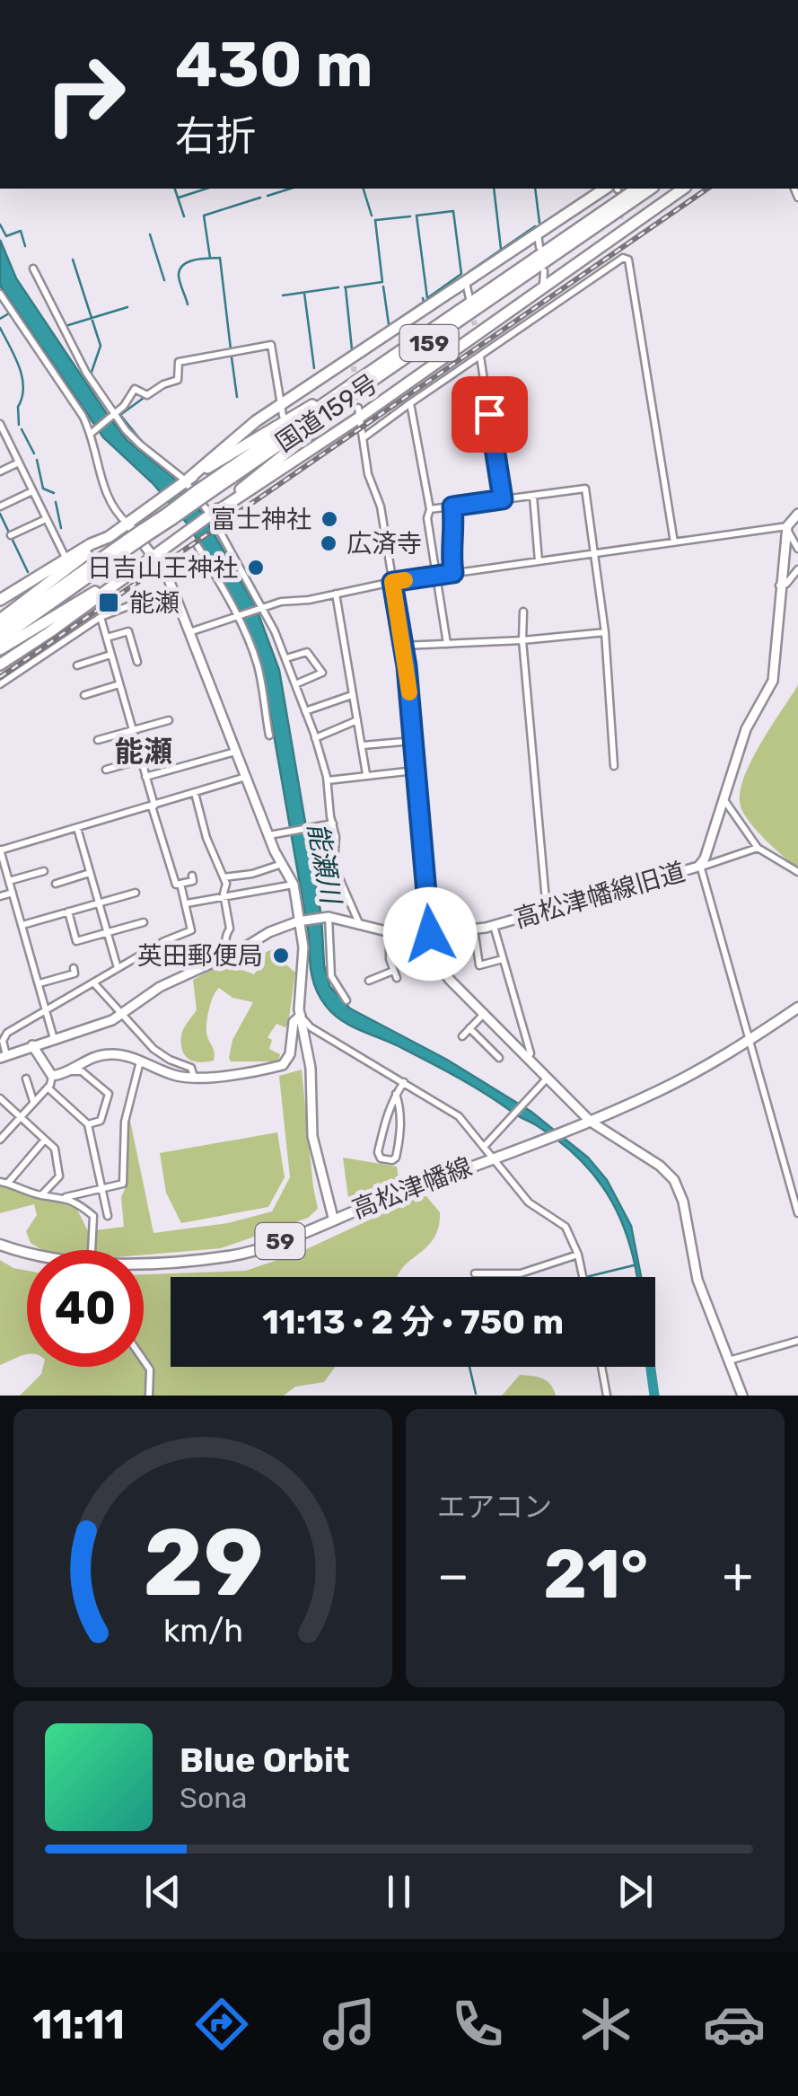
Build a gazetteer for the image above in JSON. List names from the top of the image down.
{
  "streets": {
    "highway": ["159", "国道159号"],
    "main road": ["高松津幡線", "59"],
    "street": ["高松津幡線旧道"]
  },
  "crossings": [
    ["159", "国道159号"]
  ],
  "districts": ["能瀬"],
  "water": ["能瀬川"],
  "places": {
    "other": [
      "富士神社",
      "広済寺",
      "日吉山王神社",
      "英田郵便局"
    ],
    "transit": ["能瀬"]
  },
  "page": {
    "turn": ["430 m", "右折"],
    "limit": "40",
    "trip": "11:13 · 2 分 · 750 m",
    "tile": "エアコン",
    "heat": ["−", "21°", "+"],
    "song": ["Blue Orbit", "Sona"],
    "tabs": "11:11",
    "gauge": ["29", "km/h"]
  }
}
